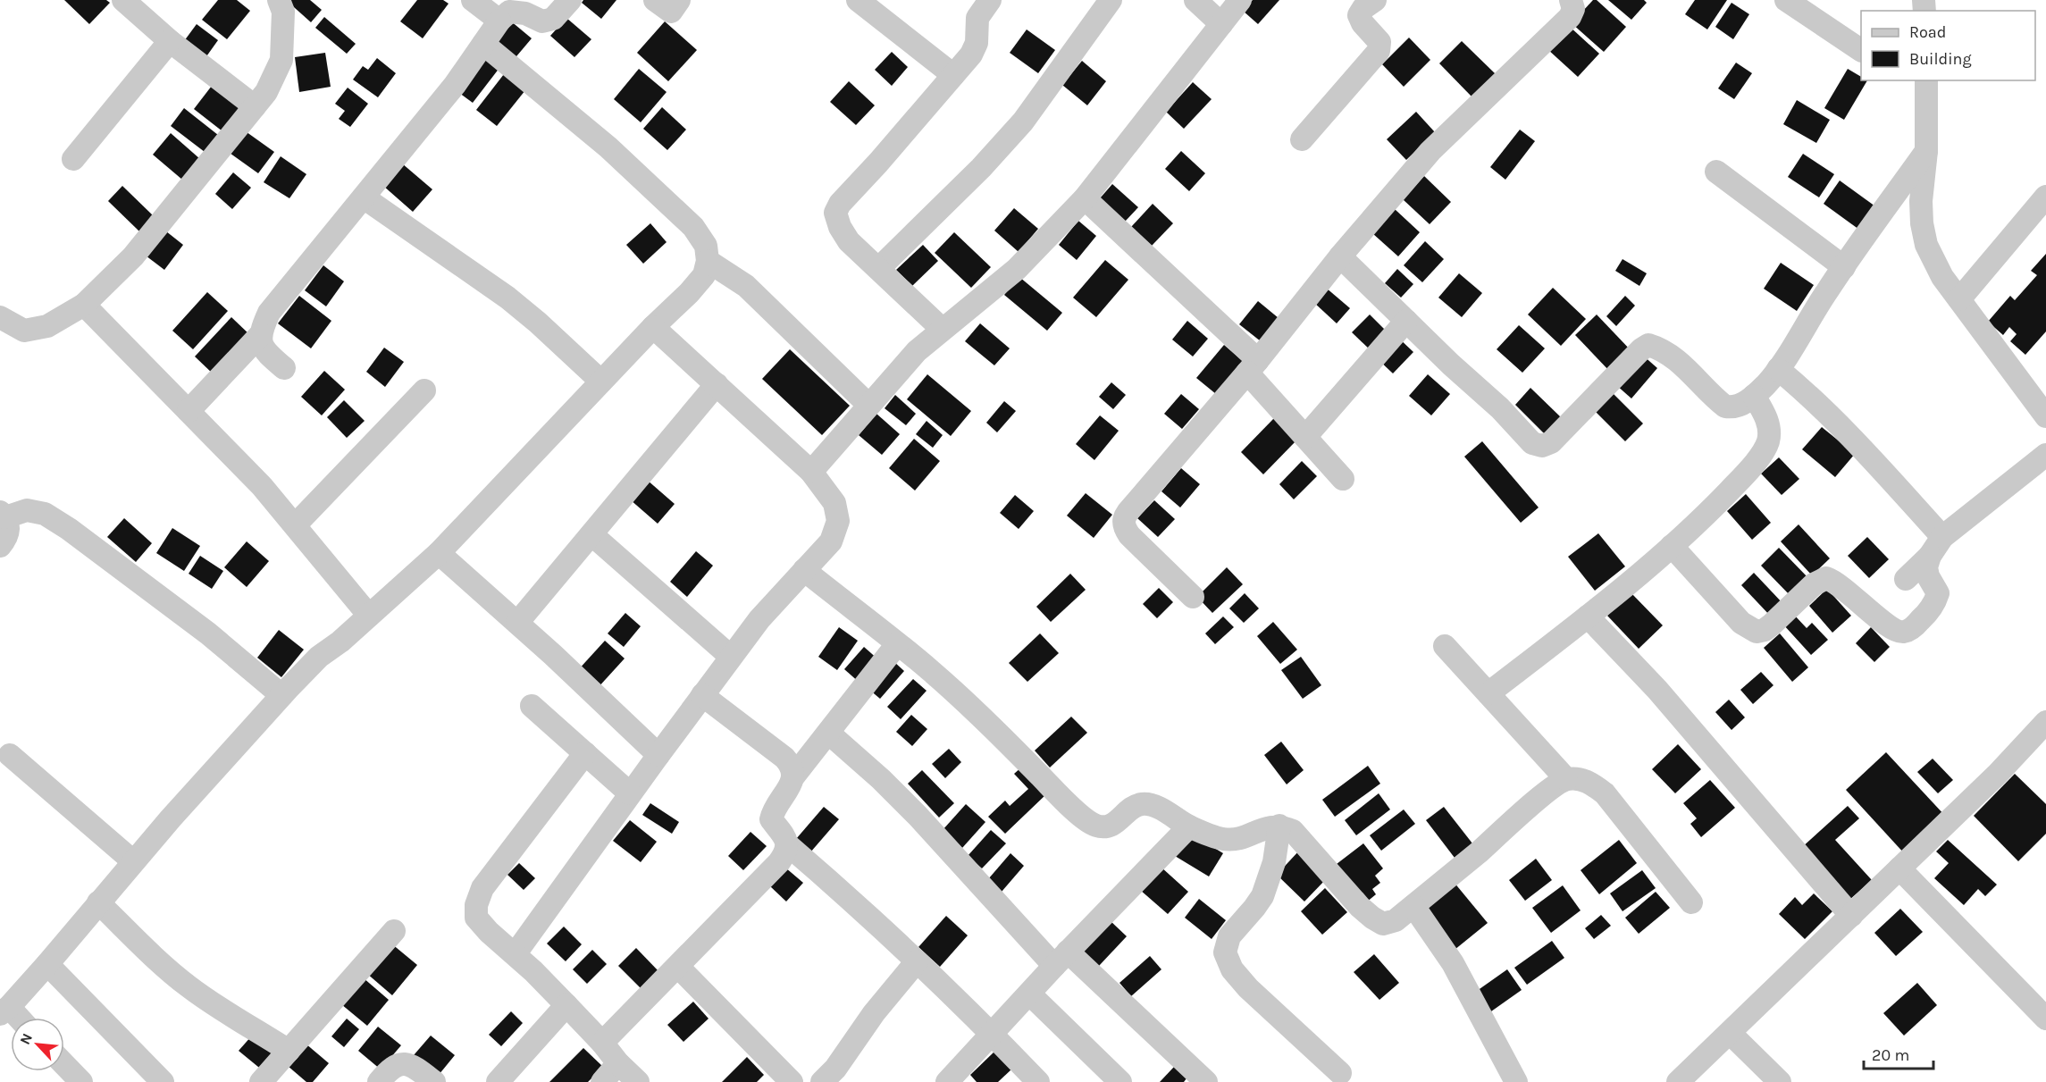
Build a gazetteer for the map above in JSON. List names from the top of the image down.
{
  "legend": ["Road", "Building"],
  "scale_bar": "20 m",
  "north": "top left"
}
